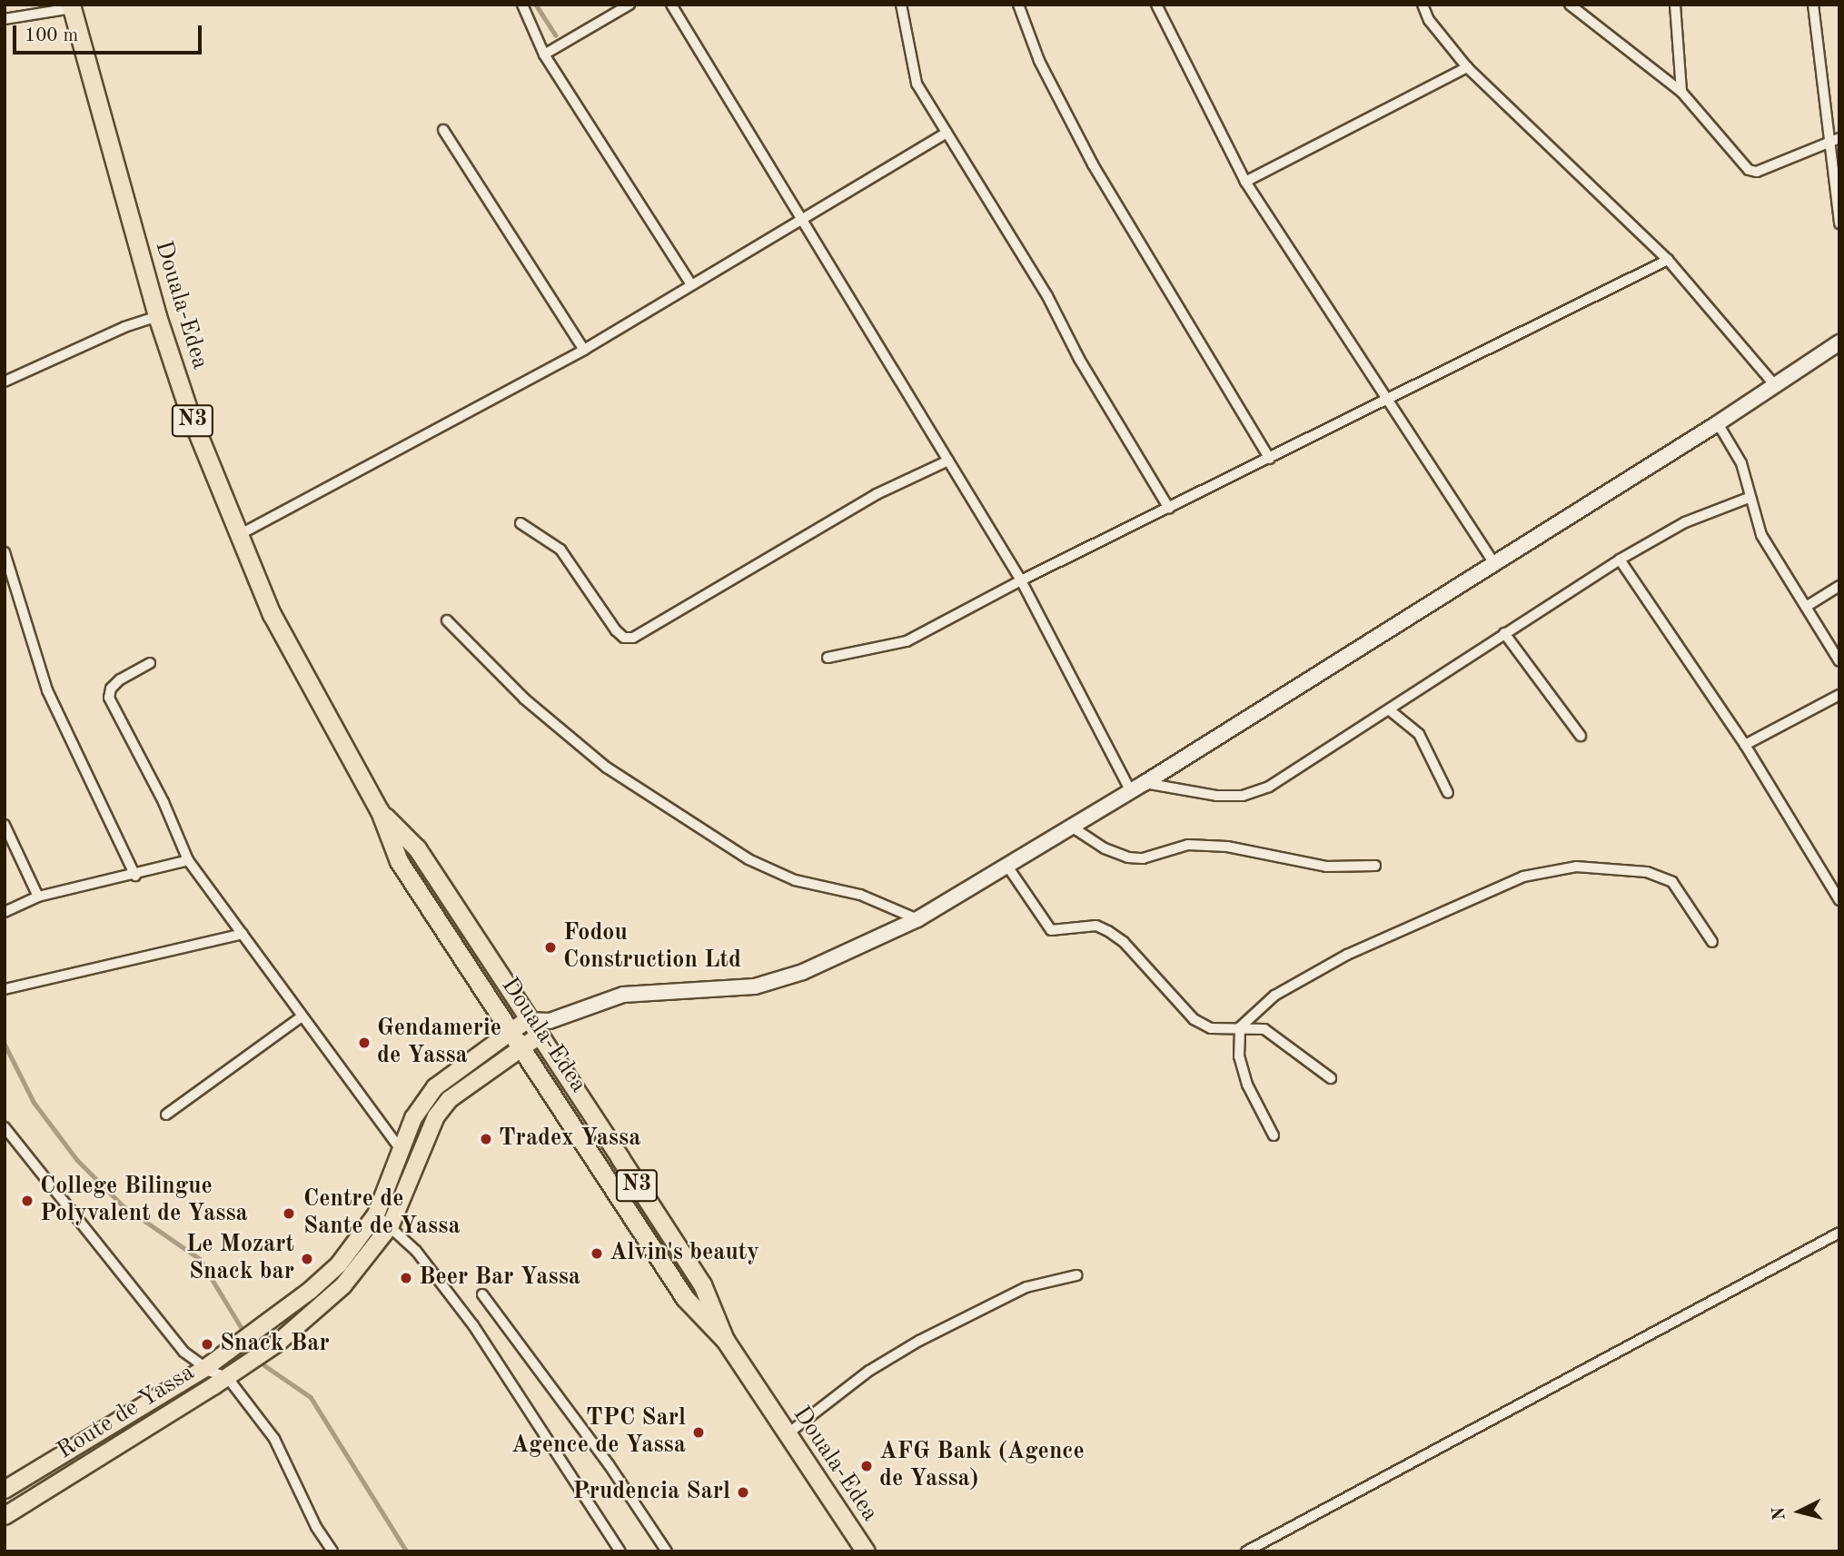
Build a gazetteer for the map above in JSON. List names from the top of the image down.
{
  "streets": {
    "highway": ["Douala-Edea", "N3"],
    "main road": ["Route de Yassa"]
  },
  "crossings": [
    ["Douala-Edea", "Route de Yassa"]
  ],
  "places": [
    "Fodou Construction Ltd",
    "Gendamerie de Yassa",
    "Tradex Yassa",
    "College Bilingue Polyvalent de Yassa",
    "Centre de Sante de Yassa",
    "Alvin's beauty",
    "Le Mozart Snack bar",
    "Beer Bar Yassa",
    "Snack Bar",
    "TPC Sarl Agence de Yassa",
    "AFG Bank (Agence de Yassa)",
    "Prudencia Sarl"
  ],
  "scale_bar": "100 m",
  "north": "left"
}
